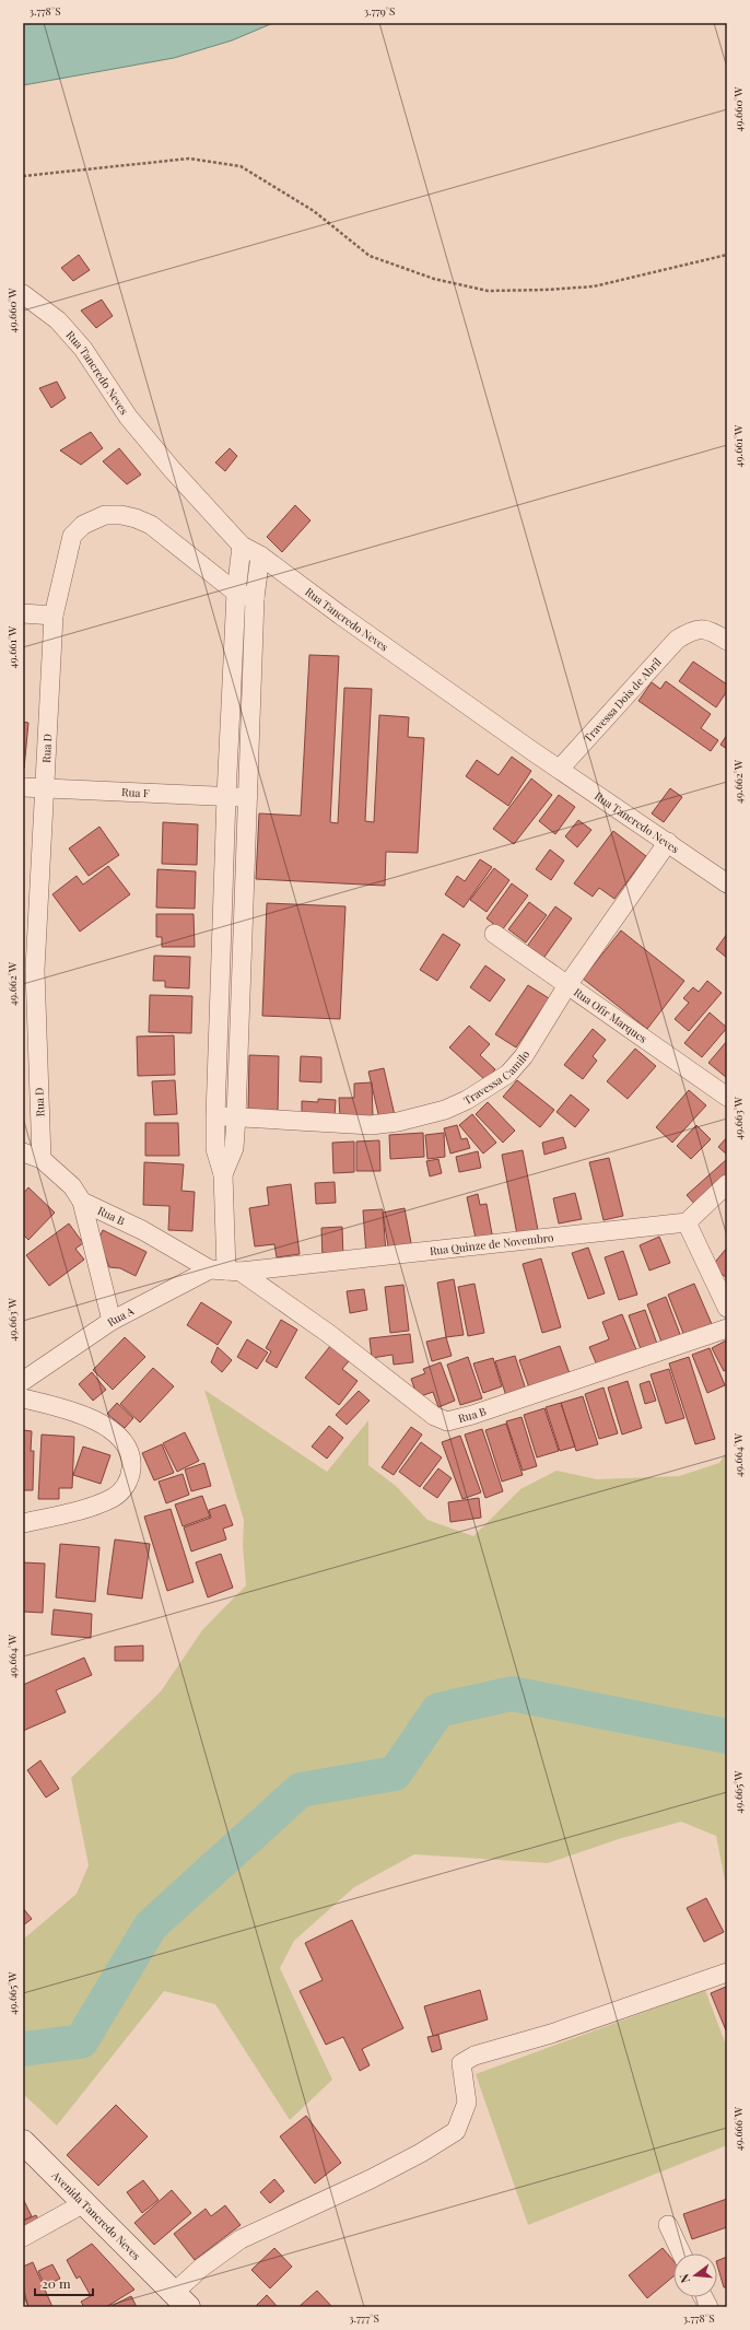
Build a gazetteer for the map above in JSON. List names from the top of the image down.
{
  "streets": {
    "street": [
      "Rua Tancredo Neves",
      "Travessa Dois de Abril",
      "Rua D",
      "Rua F",
      "Rua Ofir Marques",
      "Travessa Camilo",
      "Rua B",
      "Rua Quinze de Novembro",
      "Rua A",
      "Avenida Tancredo Neves"
    ]
  },
  "crossings": [
    ["Rua Tancredo Neves", "Travessa Dois de Abril"],
    ["Rua Tancredo Neves", "Travessa Camilo"],
    ["Rua D", "Rua F"],
    ["Rua Ofir Marques", "Travessa Camilo"],
    ["Rua B", "Rua Quinze de Novembro"],
    ["Rua B", "Rua A"],
    ["Rua Quinze de Novembro", "Rua A"]
  ],
  "scale_bar": "20 m",
  "north": "left",
  "coordinates": [
    "3.778°S",
    "3.779°S",
    "49.660°W",
    "49.661°W",
    "49.662°W",
    "49.663°W",
    "49.664°W",
    "49.665°W",
    "49.666°W",
    "3.777°S"
  ]
}
